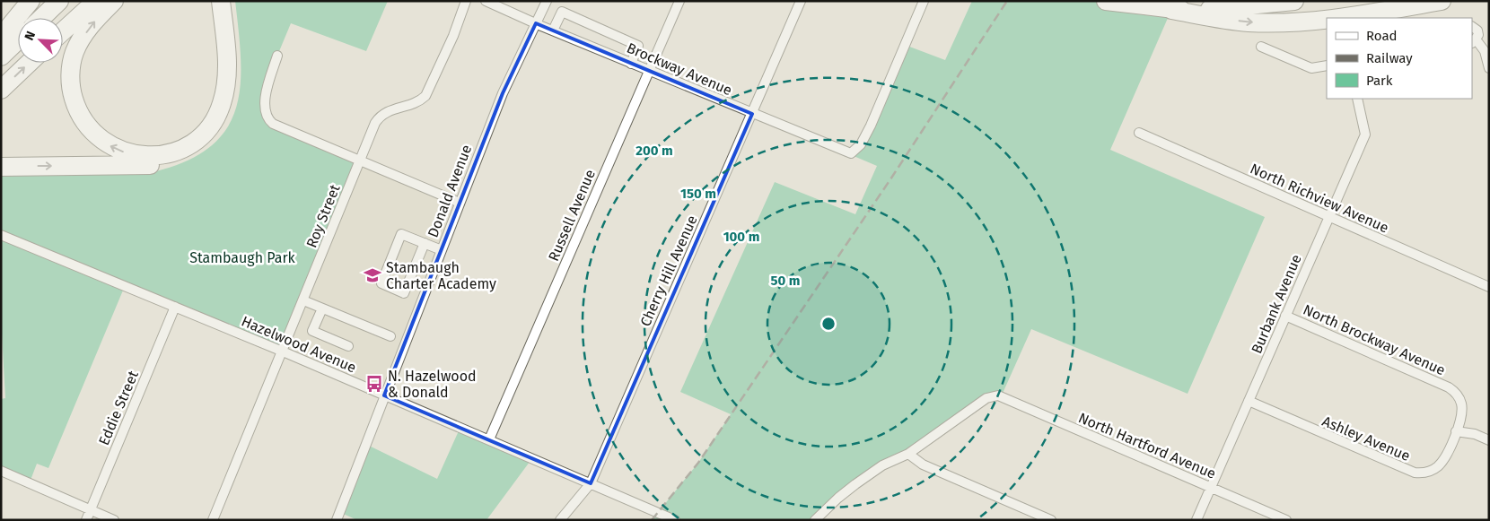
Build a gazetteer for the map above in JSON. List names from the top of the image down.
{
  "streets": {
    "street": [
      "Brockway Avenue",
      "Donald Avenue",
      "North Richview Avenue",
      "Russell Avenue",
      "Roy Street",
      "Cherry Hill Avenue",
      "Burbank Avenue",
      "North Brockway Avenue",
      "Hazelwood Avenue",
      "Eddie Street",
      "Ashley Avenue",
      "North Hartford Avenue"
    ]
  },
  "crossings": [
    ["Brockway Avenue", "Donald Avenue"],
    ["Brockway Avenue", "Russell Avenue"],
    ["Brockway Avenue", "Cherry Hill Avenue"],
    ["Donald Avenue", "Hazelwood Avenue"],
    ["North Richview Avenue", "Burbank Avenue"],
    ["Russell Avenue", "Hazelwood Avenue"],
    ["Roy Street", "Hazelwood Avenue"],
    ["Cherry Hill Avenue", "Hazelwood Avenue"],
    ["Burbank Avenue", "North Brockway Avenue"],
    ["Burbank Avenue", "Ashley Avenue"],
    ["Burbank Avenue", "North Hartford Avenue"],
    ["North Brockway Avenue", "Ashley Avenue"],
    ["Hazelwood Avenue", "Eddie Street"]
  ],
  "parks": ["Stambaugh Park"],
  "places": {
    "school or university": ["Stambaugh Charter Academy"],
    "bus stop": ["N. Hazelwood & Donald"]
  },
  "legend": ["Road", "Railway", "Park"],
  "north": "top left",
  "rings": [
    "200 m",
    "150 m",
    "100 m",
    "50 m"
  ]
}
